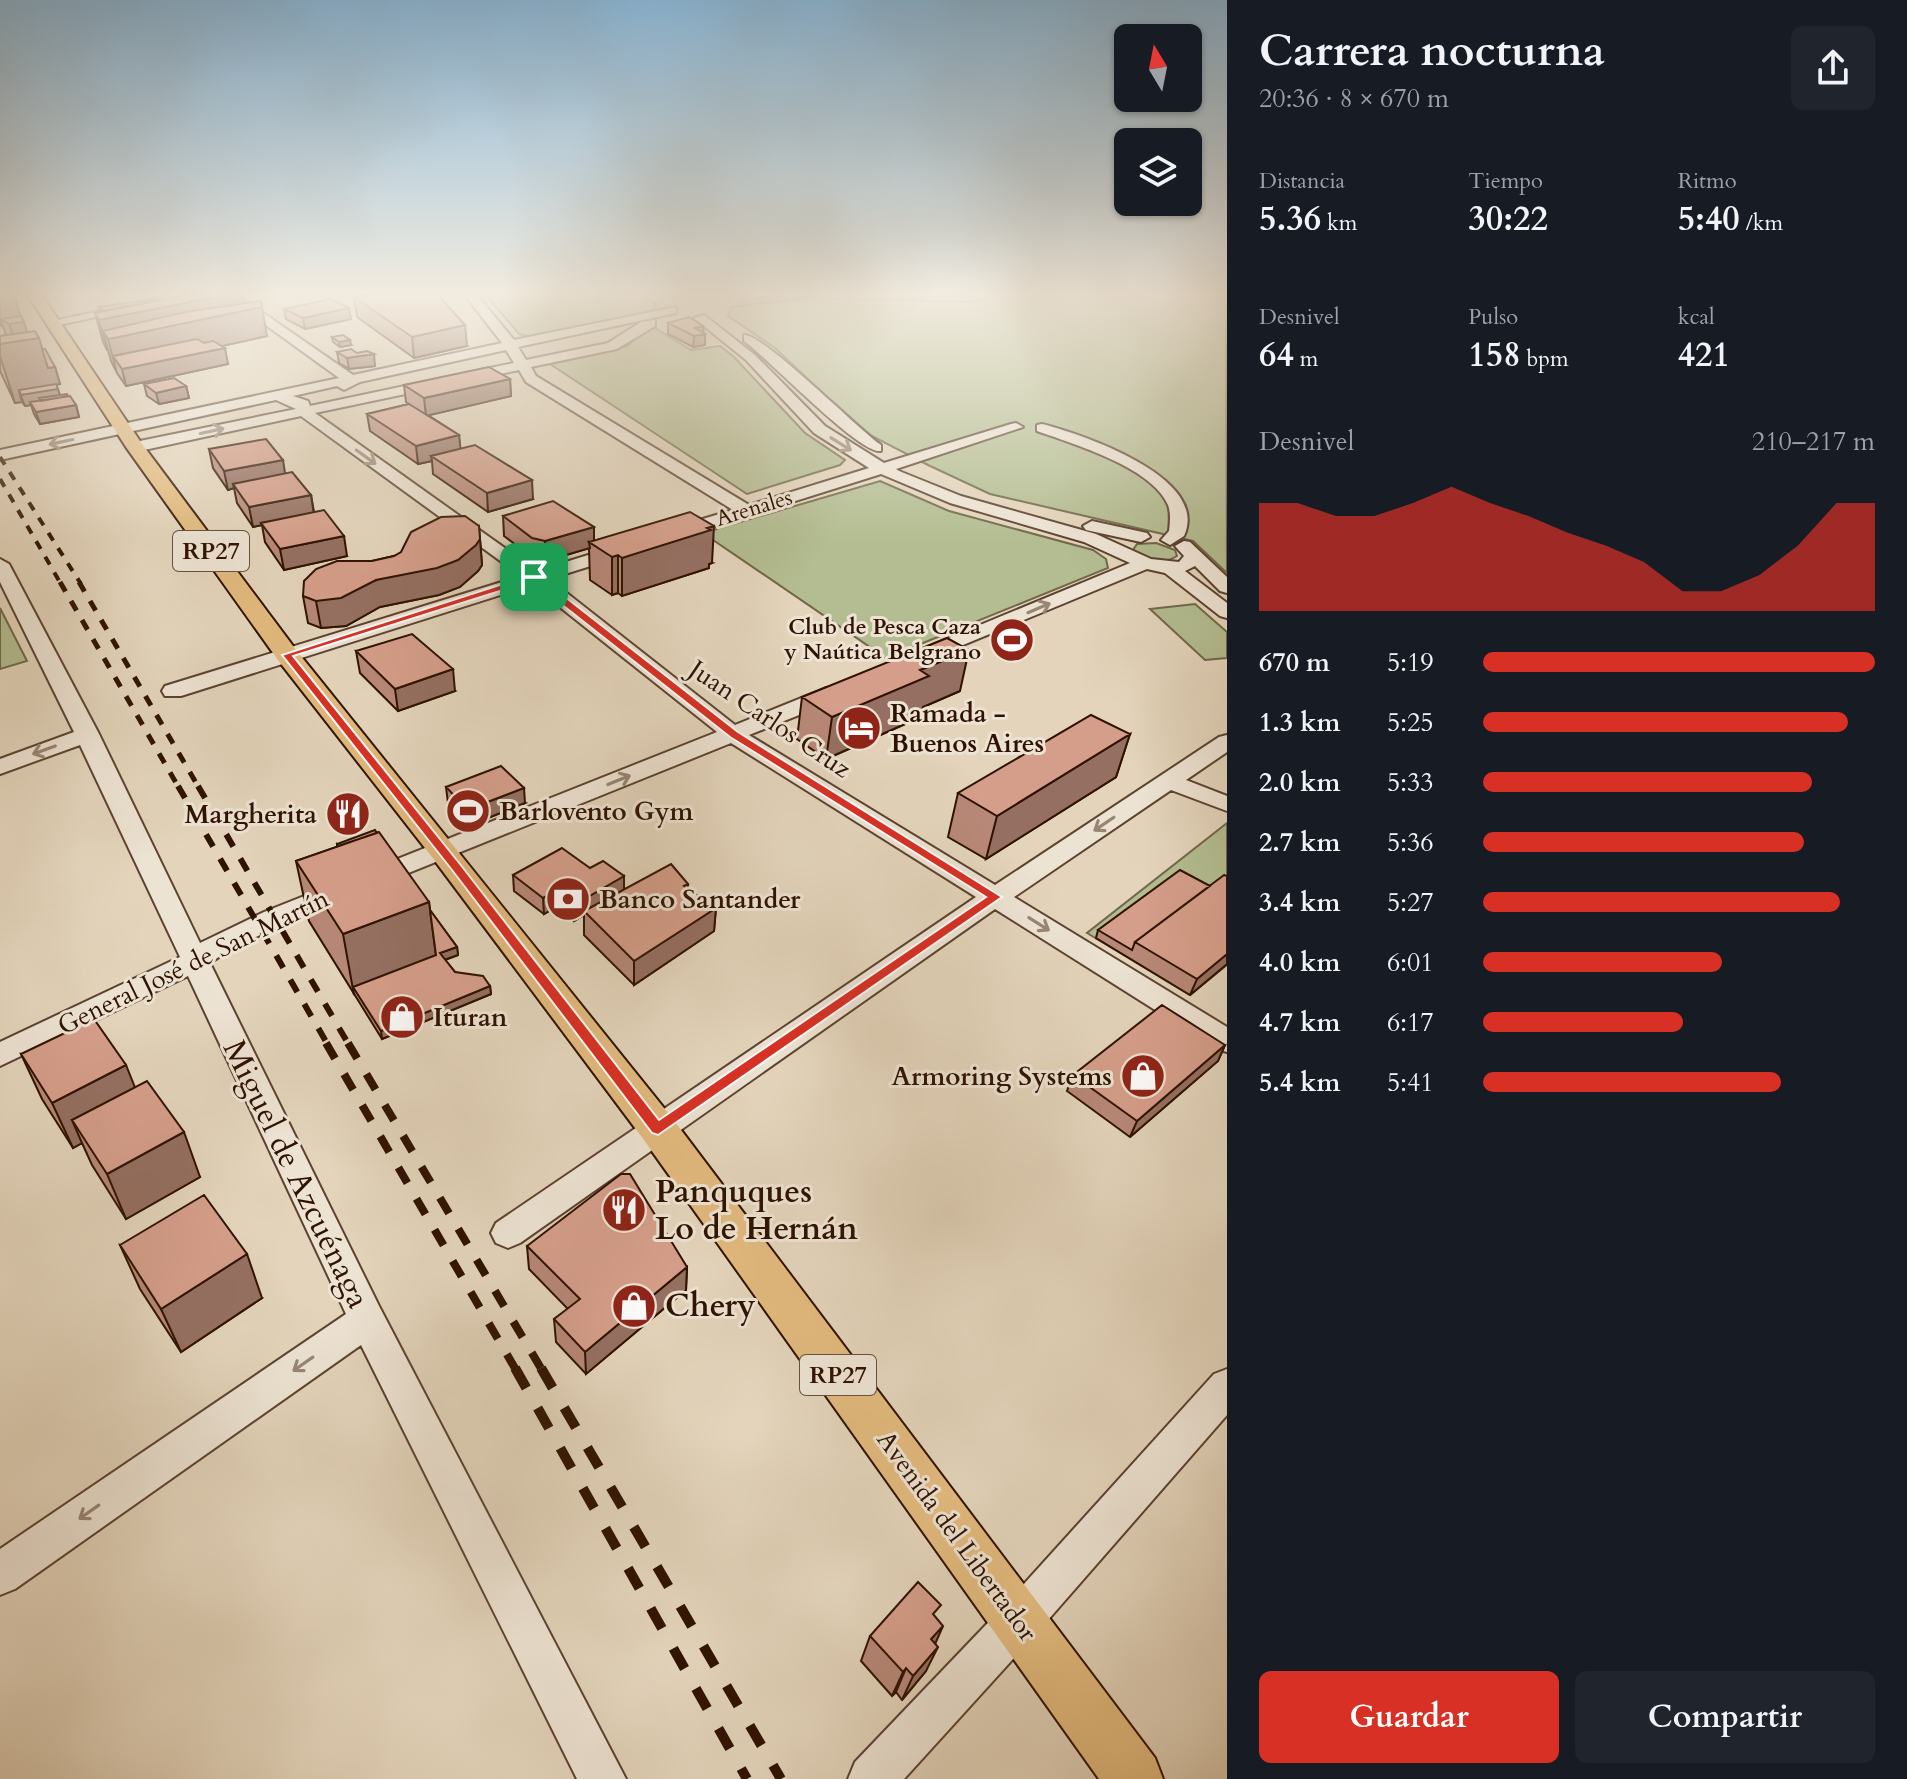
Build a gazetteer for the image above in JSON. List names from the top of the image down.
{
  "streets": {
    "main road": ["RP27", "Avenida del Libertador"],
    "street": [
      "Arenales",
      "Juan Carlos Cruz",
      "General José de San Martín",
      "Miguel de Azcuénaga"
    ]
  },
  "crossings": [
    ["Arenales", "Juan Carlos Cruz"],
    ["Arenales", "Avenida del Libertador"],
    ["Juan Carlos Cruz", "General José de San Martín"],
    ["General José de San Martín", "Miguel de Azcuénaga"],
    ["General José de San Martín", "Avenida del Libertador"]
  ],
  "places": {
    "sports": ["Club de Pesca Caza y Naútica Belgrano", "Barlovento Gym"],
    "hotel": ["Ramada - Buenos Aires"],
    "restaurant": ["Margherita", "Panquques Lo de Hernán"],
    "bank": ["Banco Santander"],
    "shop": ["Ituran", "Armoring Systems", "Chery"]
  },
  "north": "top",
  "page": {
    "heading": ["Carrera nocturna", "20:36 · 8 × 670 m"],
    "stats": [
      ["Distancia", "5.36 km"],
      ["Tiempo", "30:22"],
      ["Ritmo", "5:40 /km"],
      ["Desnivel", "64 m"],
      ["Pulso", "158 bpm"],
      ["kcal", "421"]
    ],
    "chart": ["Desnivel", "210–217 m"],
    "list": [
      {
        "name": "670 m",
        "note": "5:19"
      },
      {
        "name": "1.3 km",
        "note": "5:25"
      },
      {
        "name": "2.0 km",
        "note": "5:33"
      },
      {
        "name": "2.7 km",
        "note": "5:36"
      },
      {
        "name": "3.4 km",
        "note": "5:27"
      },
      {
        "name": "4.0 km",
        "note": "6:01"
      },
      {
        "name": "4.7 km",
        "note": "6:17"
      },
      {
        "name": "5.4 km",
        "note": "5:41"
      }
    ],
    "buttons": ["Guardar", "Compartir"]
  }
}
